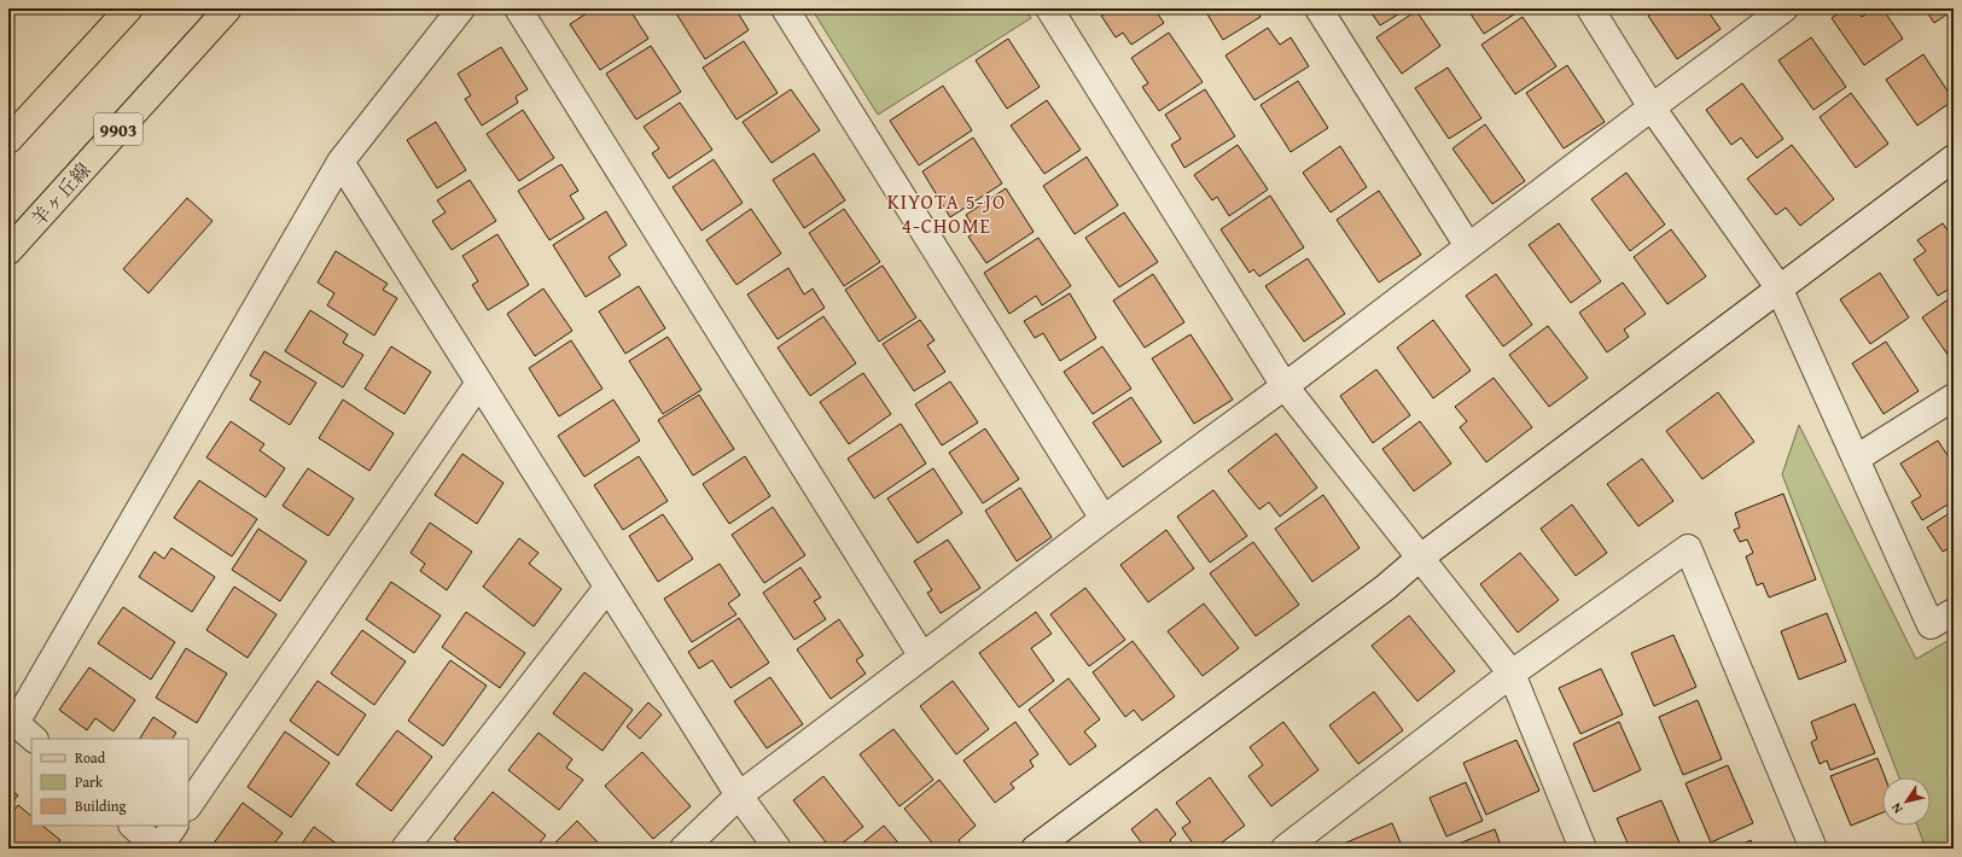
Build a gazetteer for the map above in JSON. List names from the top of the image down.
{
  "streets": {
    "main road": ["9903", "羊ヶ丘線"]
  },
  "districts": ["KIYOTA 5-JO 4-CHOME"],
  "legend": ["Road", "Park", "Building"],
  "north": "bottom left"
}
